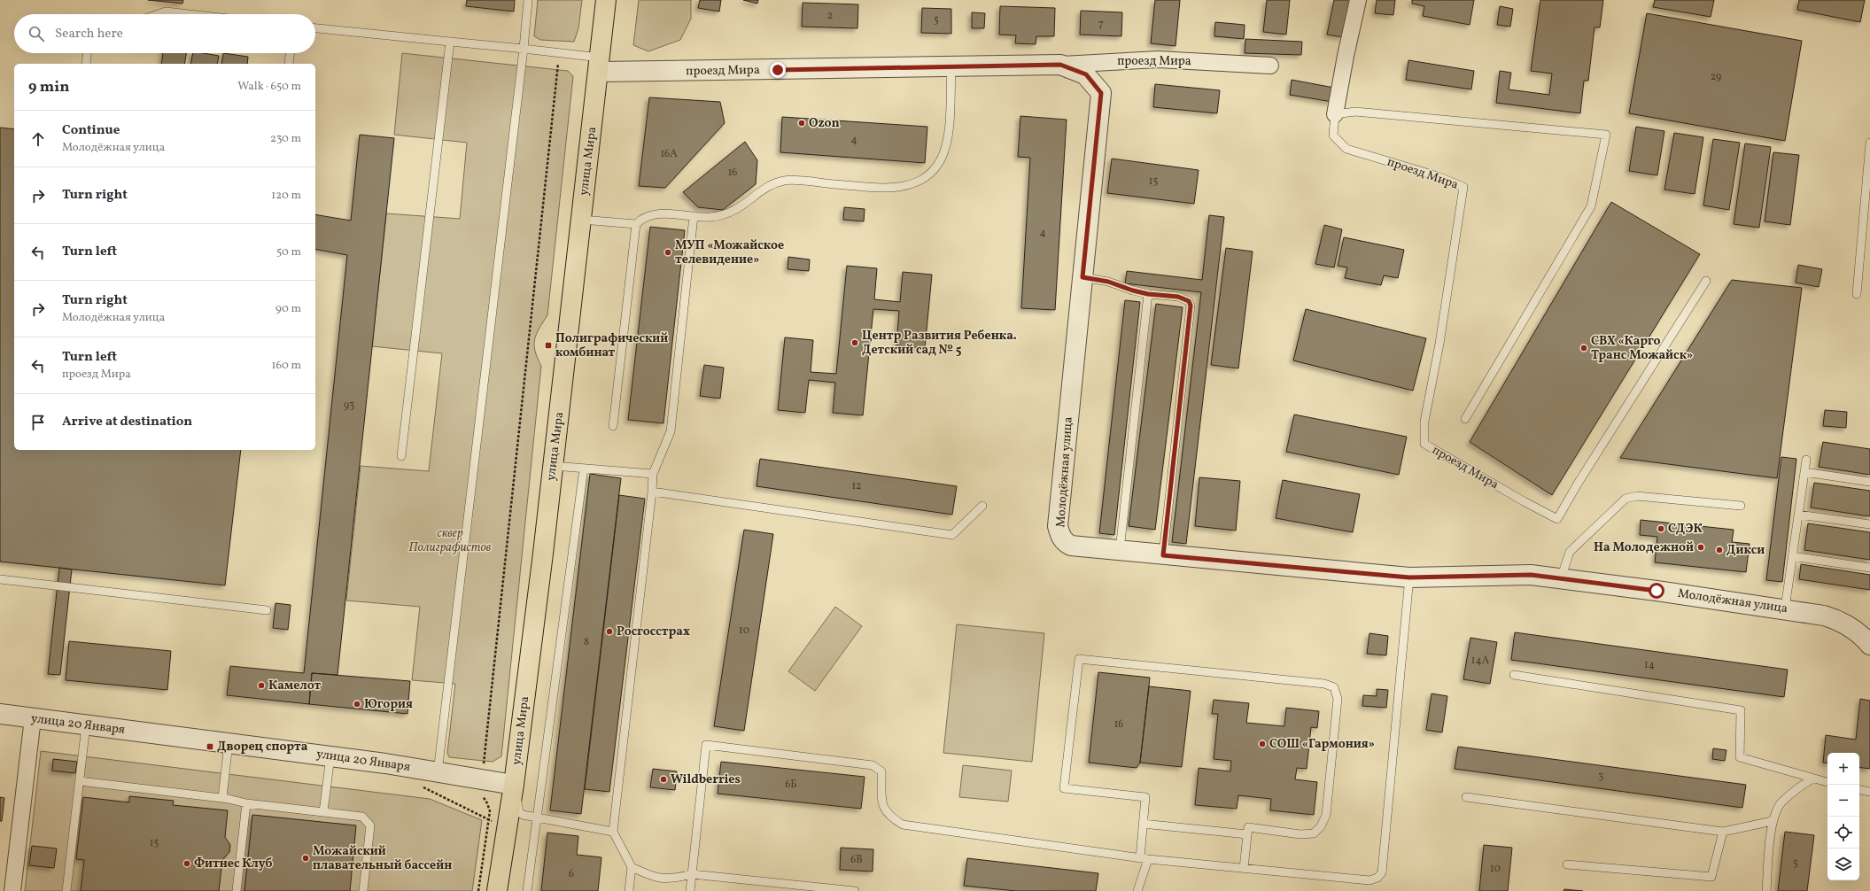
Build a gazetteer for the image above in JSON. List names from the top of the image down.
{
  "streets": {
    "main road": ["улица Мира"],
    "street": ["проезд Мира", "Молодёжная улица", "улица 20 Января"]
  },
  "crossings": [
    ["проезд Мира", "улица Мира"],
    ["проезд Мира", "Молодёжная улица"],
    ["улица Мира", "улица 20 Января"]
  ],
  "parks": ["сквер Полиграфистов"],
  "places": {
    "other": [
      "Ozon",
      "МУП «Можайское телевидение»",
      "Центр Развития Ребенка. Детский сад № 5",
      "СВХ «Карго Транс Можайск»",
      "СДЭК",
      "На Молодежной",
      "Дикси",
      "Росгосстрах",
      "Камелот",
      "Югория",
      "СОШ «Гармония»",
      "Wildberries",
      "Можайский плавательный бассейн",
      "Фитнес Клуб"
    ],
    "transit": ["Полиграфический комбинат", "Дворец спорта"]
  },
  "house_numbers": [
    "2",
    "5",
    "7",
    "29",
    "4",
    "16А",
    "16",
    "15",
    "4",
    "93",
    "12",
    "10",
    "8",
    "14А",
    "14",
    "16",
    "3",
    "6Б",
    "15",
    "6В",
    "5",
    "10",
    "6"
  ],
  "page": {
    "search": "Search here",
    "heading": ["9 min", "Walk · 650 m"],
    "list": [
      ["Continue", "Молодёжная улица", "230 m"],
      ["Turn right", "120 m"],
      ["Turn left", "50 m"],
      ["Turn right", "Молодёжная улица", "90 m"],
      ["Turn left", "проезд Мира", "160 m"],
      "Arrive at destination"
    ],
    "map_buttons": ["+", "−"]
  }
}
